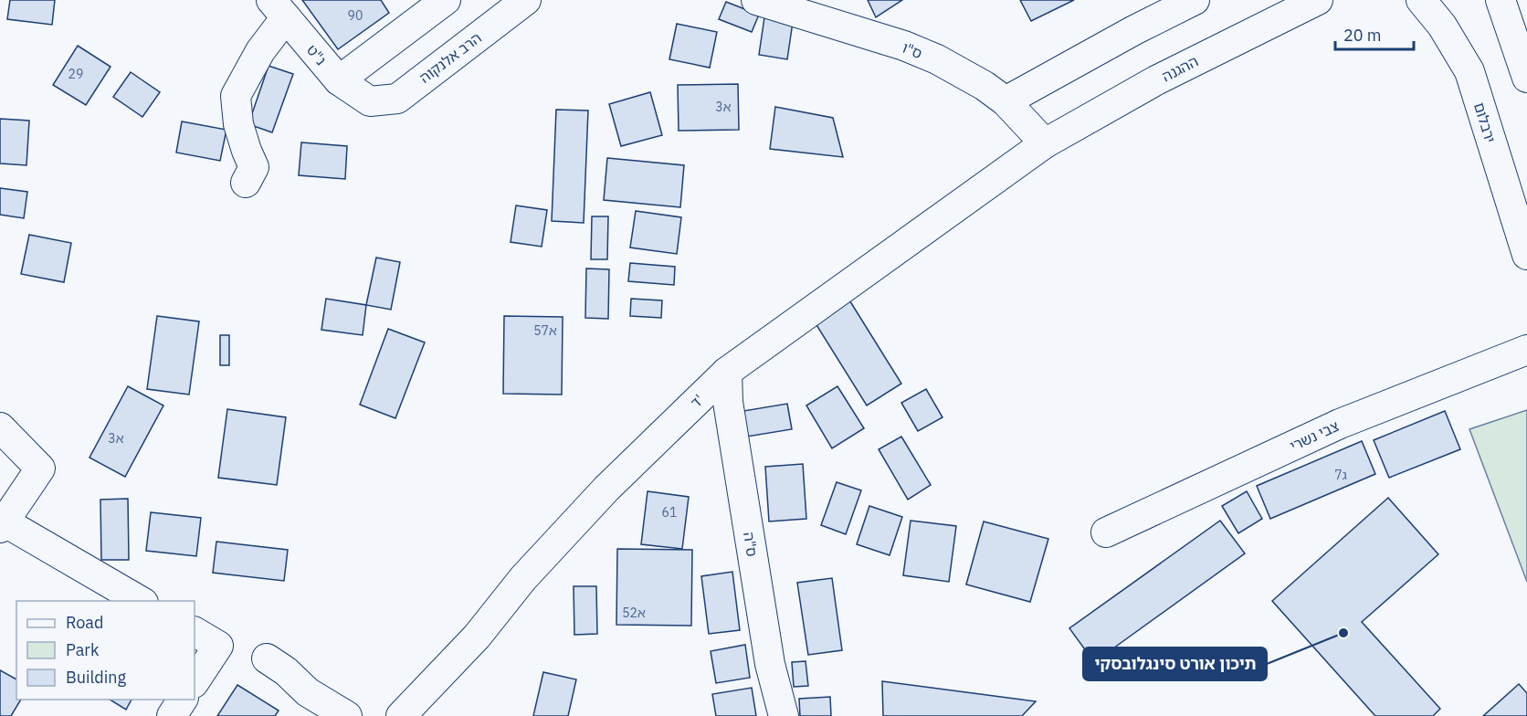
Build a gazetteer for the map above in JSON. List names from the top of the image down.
{
  "streets": {
    "street": [
      "ס\"ו",
      "נ\"ט",
      "הרב אלנקוה",
      "ההגנה",
      "ירבלום",
      "ד'",
      "צבי נשרי",
      "ס\"ה"
    ]
  },
  "crossings": [
    ["ס\"ו", "ההגנה"],
    ["ס\"ו", "ד'"],
    ["נ\"ט", "הרב אלנקוה"],
    ["ההגנה", "ד'"],
    ["ד'", "ס\"ה"]
  ],
  "places": ["תיכון אורט סינגלובסקי"],
  "house_numbers": [
    "90",
    "29",
    "3א",
    "57א",
    "3א",
    "7ג",
    "61",
    "52א"
  ],
  "legend": ["Road", "Park", "Building"],
  "scale_bar": "20 m"
}
